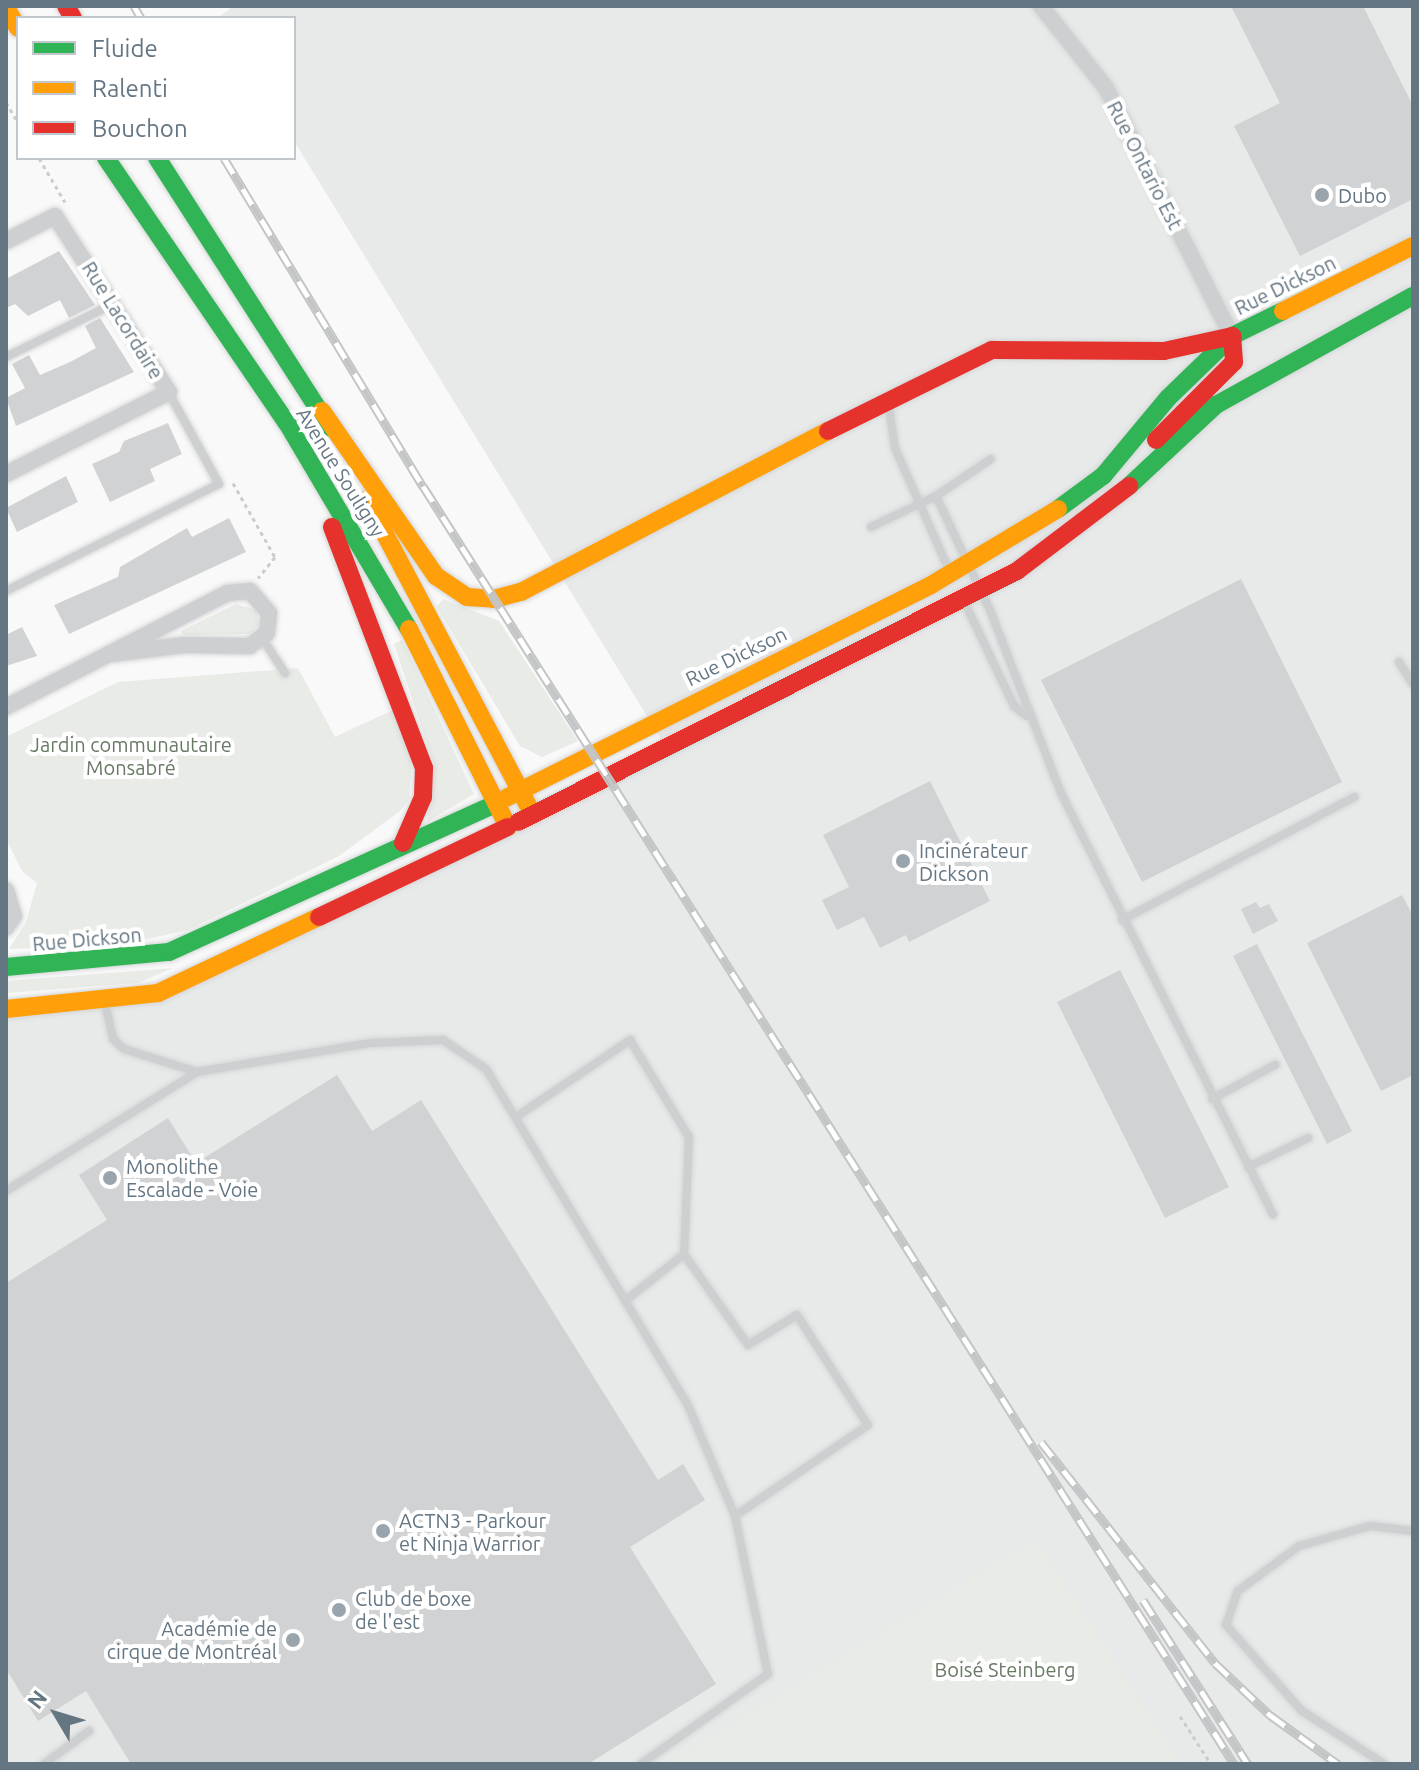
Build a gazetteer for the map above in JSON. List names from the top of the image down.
{
  "streets": {
    "main road": ["Rue Dickson", "Avenue Souligny"],
    "street": ["Rue Ontario Est", "Rue Lacordaire"]
  },
  "crossings": [
    ["Rue Ontario Est", "Rue Dickson"],
    ["Rue Dickson", "Avenue Souligny"]
  ],
  "parks": ["Jardin communautaire Monsabré", "Boisé Steinberg"],
  "places": [
    "Dubo",
    "Incinérateur Dickson",
    "Monolithe Escalade - Voie",
    "ACTN3 - Parkour et Ninja Warrior",
    "Club de boxe de l'est",
    "Académie de cirque de Montréal"
  ],
  "legend": ["Fluide", "Ralenti", "Bouchon"],
  "north": "top left"
}
